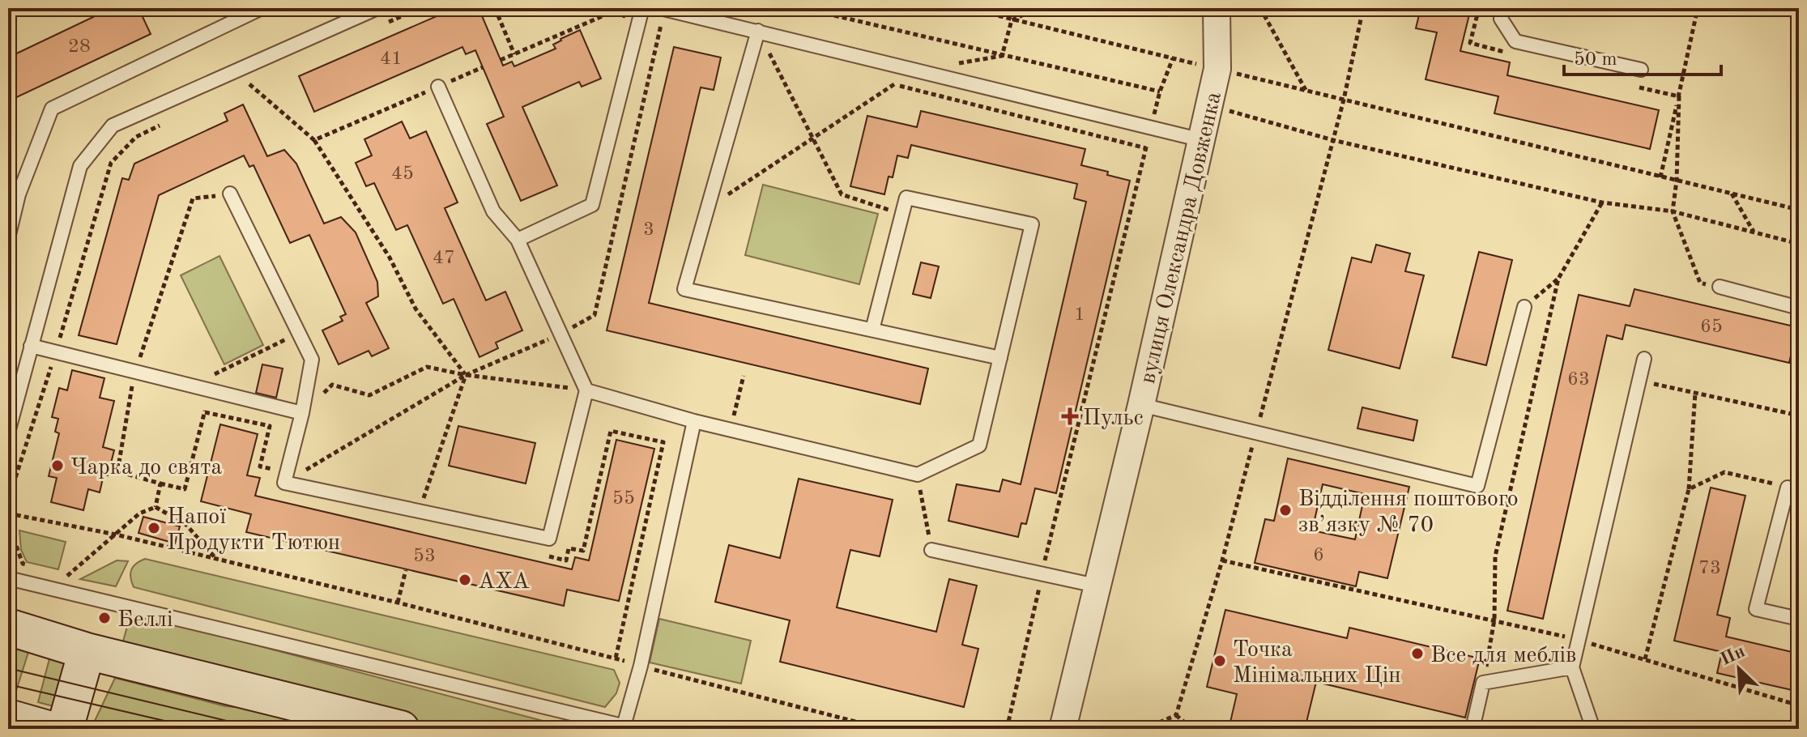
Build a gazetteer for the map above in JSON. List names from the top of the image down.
{
  "streets": {
    "street": ["вулиця Олександра Довженка"]
  },
  "places": {
    "health": ["Пульс"],
    "other": [
      "Чарка до свята",
      "Відділення поштового зв’язку № 70",
      "Напої Продукти Тютюн",
      "AXA",
      "Беллі",
      "Все для меблів",
      "Точка Мінімальних Цін"
    ]
  },
  "house_numbers": [
    "28",
    "41",
    "45",
    "3",
    "47",
    "1",
    "65",
    "63",
    "55",
    "6",
    "53",
    "73"
  ],
  "scale_bar": "50 m",
  "north": "top left"
}
